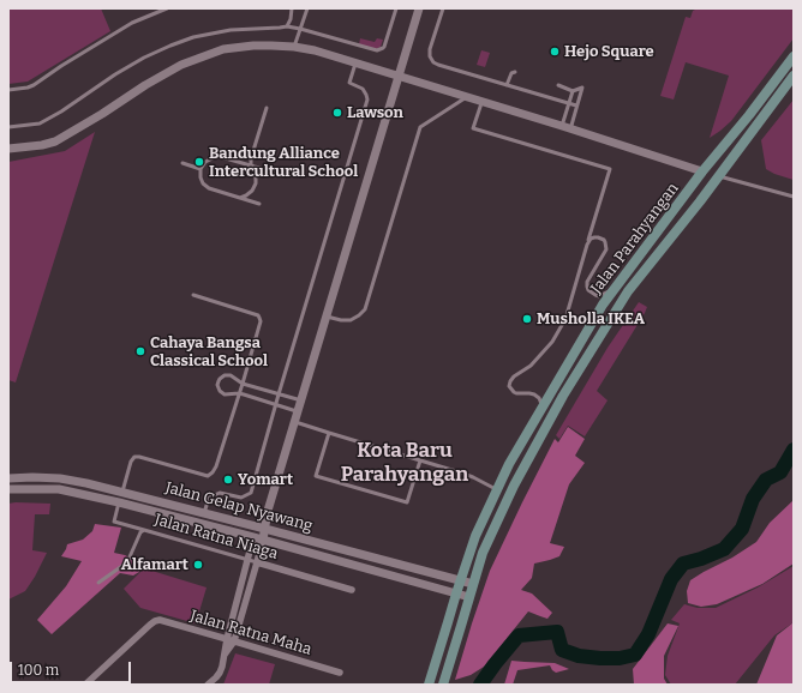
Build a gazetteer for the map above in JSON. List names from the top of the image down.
{
  "streets": {
    "main road": ["Jalan Parahyangan"],
    "street": ["Jalan Gelap Nyawang", "Jalan Ratna Niaga", "Jalan Ratna Maha"]
  },
  "crossings": [
    ["Jalan Parahyangan", "Jalan Gelap Nyawang"]
  ],
  "districts": ["Kota Baru Parahyangan"],
  "places": [
    "Hejo Square",
    "Lawson",
    "Bandung Alliance Intercultural School",
    "Musholla IKEA",
    "Cahaya Bangsa Classical School",
    "Yomart",
    "Alfamart"
  ],
  "scale_bar": "100 m"
}
